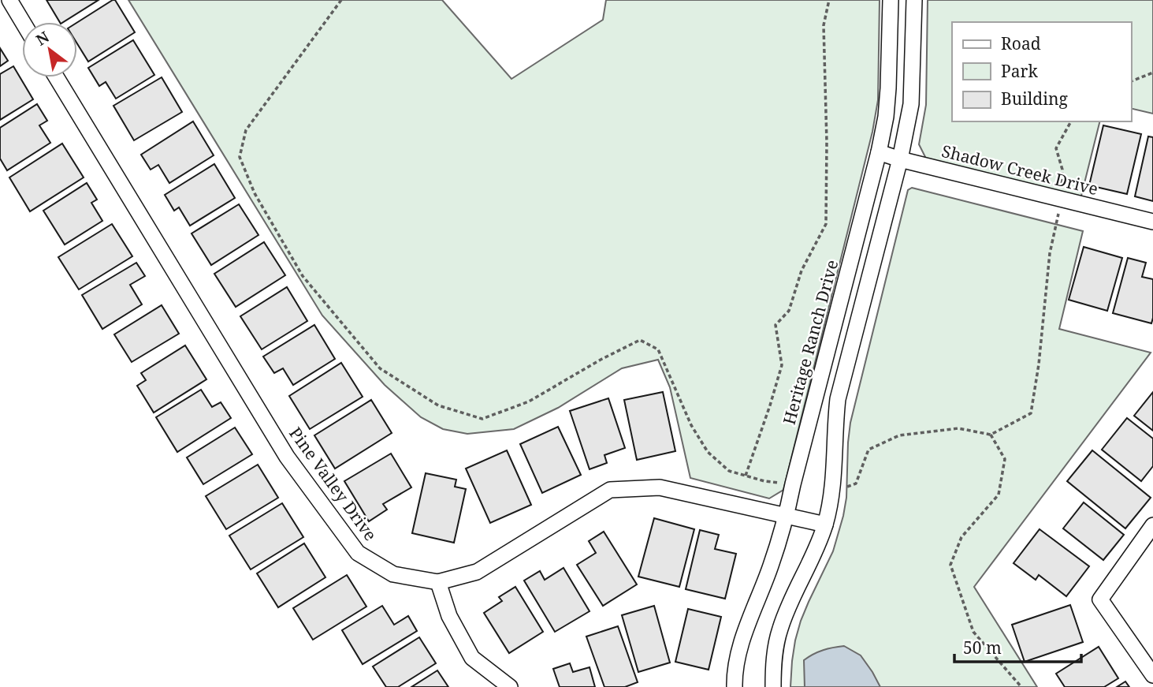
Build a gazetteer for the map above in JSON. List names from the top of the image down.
{
  "streets": {
    "street": ["Shadow Creek Drive", "Heritage Ranch Drive", "Pine Valley Drive"]
  },
  "crossings": [
    ["Shadow Creek Drive", "Heritage Ranch Drive"],
    ["Heritage Ranch Drive", "Pine Valley Drive"]
  ],
  "legend": ["Road", "Park", "Building"],
  "scale_bar": "50 m",
  "north": "top left"
}
